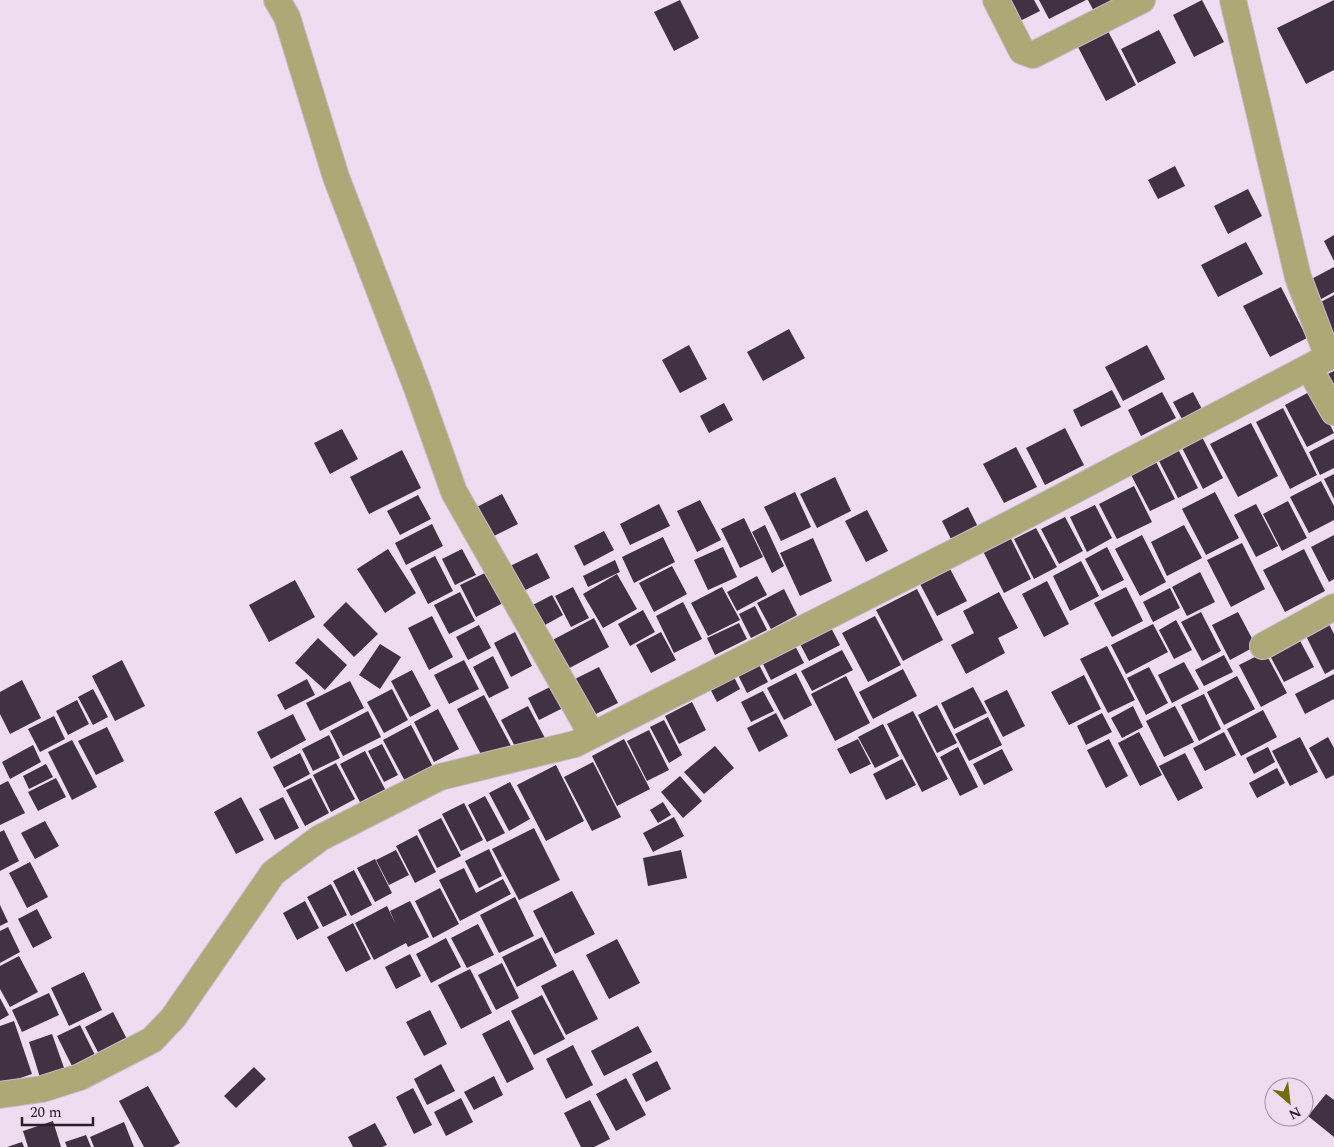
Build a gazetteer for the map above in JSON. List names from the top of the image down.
{
  "scale_bar": "20 m",
  "north": "bottom right"
}
